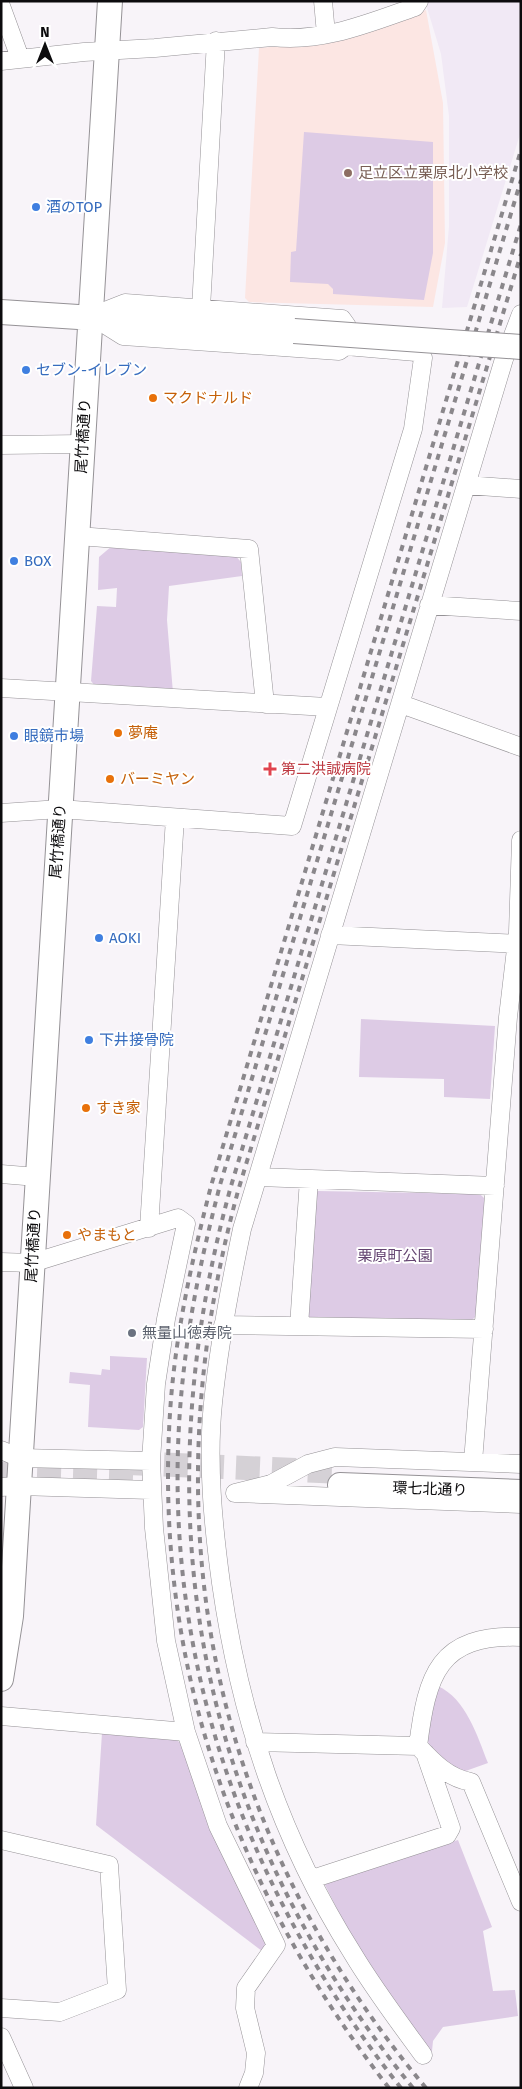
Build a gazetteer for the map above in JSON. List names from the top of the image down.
{
  "streets": {
    "main road": ["尾竹橋通り", "環七北通り"]
  },
  "parks": ["栗原町公園"],
  "places": {
    "other": [
      "足立区立栗原北小学校",
      "酒のTOP",
      "セブン-イレブン",
      "マクドナルド",
      "BOX",
      "夢庵",
      "眼鏡市場",
      "バーミヤン",
      "AOKI",
      "下井接骨院",
      "すき家",
      "やまもと",
      "無量山徳寿院"
    ],
    "health": ["第二洪誠病院"]
  },
  "north": "top"
}
